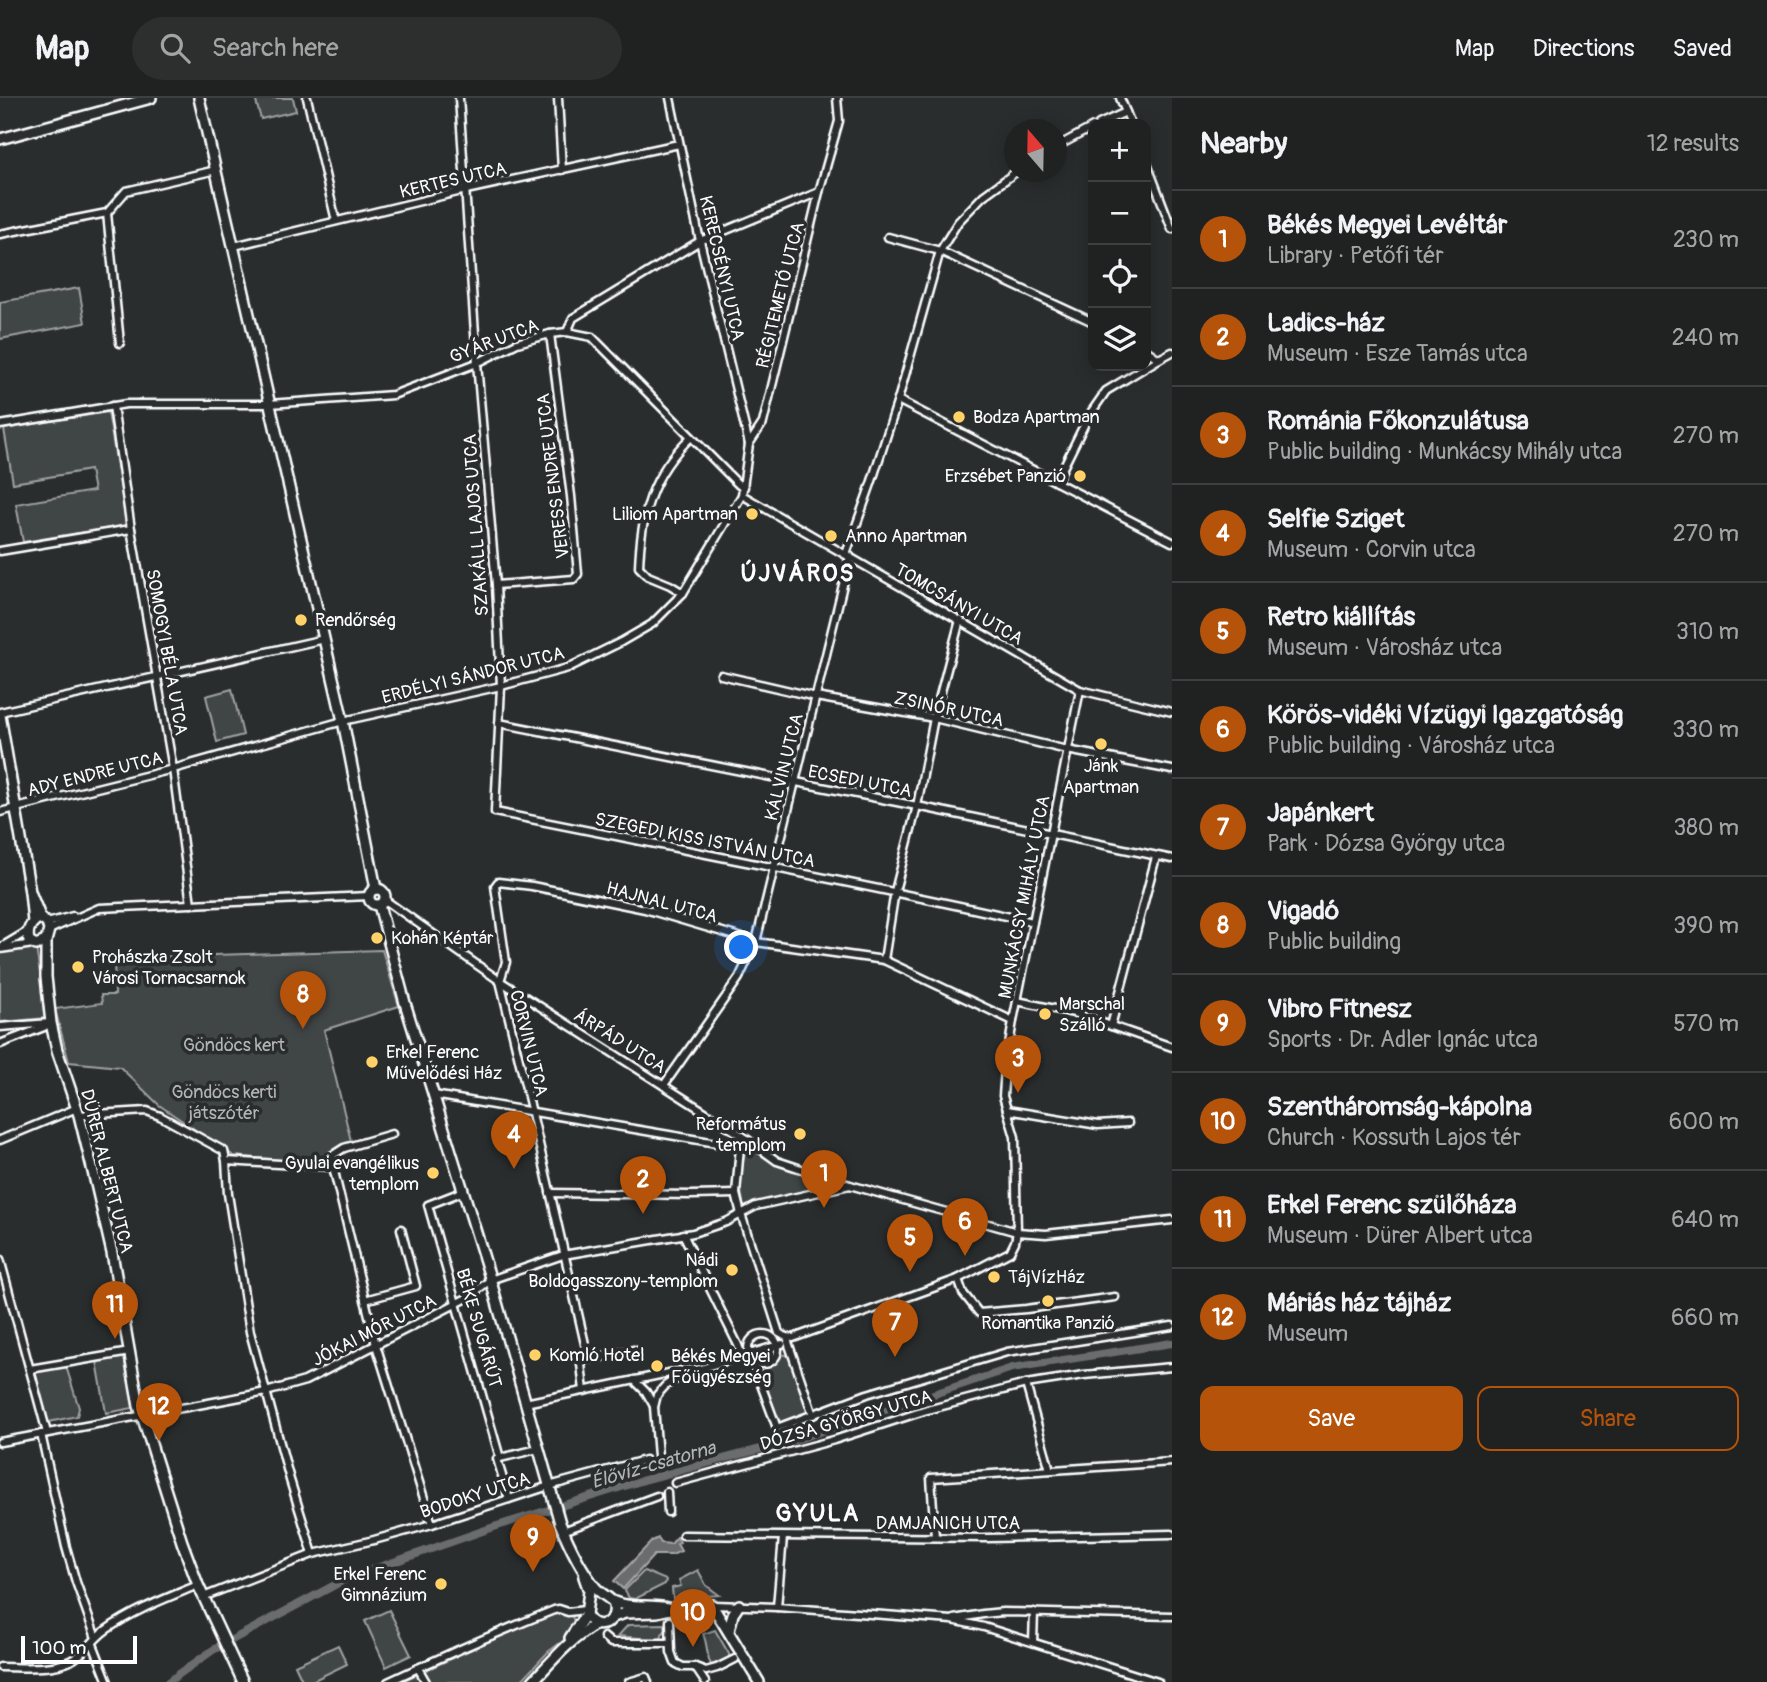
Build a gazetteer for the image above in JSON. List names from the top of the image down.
{
  "streets": {
    "street": [
      "KERTES UTCA",
      "KERECSÉNYI UTCA",
      "RÉGITEMETŐ UTCA",
      "GYÁR UTCA",
      "VERESS ENDRE UTCA",
      "SZAKÁLL LAJOS UTCA",
      "TOMCSÁNYI UTCA",
      "SOMOGYI BÉLA UTCA",
      "ERDÉLYI SÁNDOR UTCA",
      "ZSINÓR UTCA",
      "KÁLVIN UTCA",
      "ADY ENDRE UTCA",
      "ECSEDI UTCA",
      "SZEGEDI KISS ISTVÁN UTCA",
      "MUNKÁCSY MIHÁLY UTCA",
      "HAJNAL UTCA",
      "ÁRPÁD UTCA",
      "CORVIN UTCA",
      "DÜRER ALBERT UTCA",
      "BÉKE SUGÁRÚT",
      "JÓKAI MÓR UTCA",
      "DÓZSA GYÖRGY UTCA",
      "BODOKY UTCA",
      "DAMJANICH UTCA"
    ]
  },
  "crossings": [
    ["KERTES UTCA", "KERECSÉNYI UTCA"],
    ["KERTES UTCA", "SZAKÁLL LAJOS UTCA"],
    ["KERECSÉNYI UTCA", "RÉGITEMETŐ UTCA"],
    ["KERECSÉNYI UTCA", "GYÁR UTCA"],
    ["RÉGITEMETŐ UTCA", "GYÁR UTCA"],
    ["RÉGITEMETŐ UTCA", "TOMCSÁNYI UTCA"],
    ["RÉGITEMETŐ UTCA", "ERDÉLYI SÁNDOR UTCA"],
    ["GYÁR UTCA", "VERESS ENDRE UTCA"],
    ["GYÁR UTCA", "SZAKÁLL LAJOS UTCA"],
    ["GYÁR UTCA", "TOMCSÁNYI UTCA"],
    ["GYÁR UTCA", "SOMOGYI BÉLA UTCA"],
    ["VERESS ENDRE UTCA", "SZAKÁLL LAJOS UTCA"],
    ["SZAKÁLL LAJOS UTCA", "ERDÉLYI SÁNDOR UTCA"],
    ["SZAKÁLL LAJOS UTCA", "SZEGEDI KISS ISTVÁN UTCA"],
    ["TOMCSÁNYI UTCA", "ERDÉLYI SÁNDOR UTCA"],
    ["TOMCSÁNYI UTCA", "KÁLVIN UTCA"],
    ["TOMCSÁNYI UTCA", "MUNKÁCSY MIHÁLY UTCA"],
    ["SOMOGYI BÉLA UTCA", "ADY ENDRE UTCA"],
    ["ERDÉLYI SÁNDOR UTCA", "ADY ENDRE UTCA"],
    ["ERDÉLYI SÁNDOR UTCA", "SZEGEDI KISS ISTVÁN UTCA"],
    ["ZSINÓR UTCA", "KÁLVIN UTCA"],
    ["ZSINÓR UTCA", "MUNKÁCSY MIHÁLY UTCA"],
    ["KÁLVIN UTCA", "ECSEDI UTCA"],
    ["KÁLVIN UTCA", "SZEGEDI KISS ISTVÁN UTCA"],
    ["KÁLVIN UTCA", "HAJNAL UTCA"],
    ["KÁLVIN UTCA", "ÁRPÁD UTCA"],
    ["ADY ENDRE UTCA", "DÜRER ALBERT UTCA"],
    ["ECSEDI UTCA", "SZEGEDI KISS ISTVÁN UTCA"],
    ["ECSEDI UTCA", "MUNKÁCSY MIHÁLY UTCA"],
    ["SZEGEDI KISS ISTVÁN UTCA", "MUNKÁCSY MIHÁLY UTCA"],
    ["MUNKÁCSY MIHÁLY UTCA", "HAJNAL UTCA"],
    ["MUNKÁCSY MIHÁLY UTCA", "ÁRPÁD UTCA"],
    ["HAJNAL UTCA", "ÁRPÁD UTCA"],
    ["HAJNAL UTCA", "CORVIN UTCA"],
    ["ÁRPÁD UTCA", "CORVIN UTCA"],
    ["ÁRPÁD UTCA", "JÓKAI MÓR UTCA"],
    ["CORVIN UTCA", "JÓKAI MÓR UTCA"],
    ["DÜRER ALBERT UTCA", "JÓKAI MÓR UTCA"],
    ["DÜRER ALBERT UTCA", "BODOKY UTCA"],
    ["BÉKE SUGÁRÚT", "JÓKAI MÓR UTCA"],
    ["BÉKE SUGÁRÚT", "BODOKY UTCA"]
  ],
  "districts": ["ÚJVÁROS", "GYULA"],
  "water": ["Élővíz-csatorna"],
  "parks": ["Göndöcs kert", "Göndöcs kerti játszótér"],
  "places": [
    "Bodza Apartman",
    "Erzsébet Panzió",
    "Liliom Apartman",
    "Anno Apartman",
    "Rendőrség",
    "Jánk Apartman",
    "Kohán Képtár",
    "Prohászka Zsolt Városi Tornacsarnok",
    "Marschal Szálló",
    "Erkel Ferenc Művelődési Ház",
    "Református templom",
    "Gyulai evangélikus templom",
    "Nádi Boldogasszony-templom",
    "TájVízHáz",
    "Romantika Panzió",
    "Komló Hotel",
    "Békés Megyei Főügyészség",
    "Erkel Ferenc Gimnázium"
  ],
  "scale_bar": "100 m",
  "north": "top",
  "page": {
    "header": "Map",
    "search": "Search here",
    "nav": ["Map", "Directions", "Saved"],
    "heading": ["Nearby", "12 results"],
    "map_buttons": ["+", "−"],
    "list": [
      {
        "mark": "1",
        "name": "Békés Megyei Levéltár",
        "note": "Library · Petőfi tér",
        "value": "230 m"
      },
      {
        "mark": "2",
        "name": "Ladics-ház",
        "note": "Museum · Esze Tamás utca",
        "value": "240 m"
      },
      {
        "mark": "3",
        "name": "Románia Főkonzulátusa",
        "note": "Public building · Munkácsy Mihály utca",
        "value": "270 m"
      },
      {
        "mark": "4",
        "name": "Selfie Sziget",
        "note": "Museum · Corvin utca",
        "value": "270 m"
      },
      {
        "mark": "5",
        "name": "Retro kiállítás",
        "note": "Museum · Városház utca",
        "value": "310 m"
      },
      {
        "mark": "6",
        "name": "Körös-vidéki Vízügyi Igazgatóság",
        "note": "Public building · Városház utca",
        "value": "330 m"
      },
      {
        "mark": "7",
        "name": "Japánkert",
        "note": "Park · Dózsa György utca",
        "value": "380 m"
      },
      {
        "mark": "8",
        "name": "Vigadó",
        "note": "Public building",
        "value": "390 m"
      },
      {
        "mark": "9",
        "name": "Vibro Fitnesz",
        "note": "Sports · Dr. Adler Ignác utca",
        "value": "570 m"
      },
      {
        "mark": "10",
        "name": "Szentháromság-kápolna",
        "note": "Church · Kossuth Lajos tér",
        "value": "600 m"
      },
      {
        "mark": "11",
        "name": "Erkel Ferenc szülőháza",
        "note": "Museum · Dürer Albert utca",
        "value": "640 m"
      },
      {
        "mark": "12",
        "name": "Máriás ház tájház",
        "note": "Museum",
        "value": "660 m"
      }
    ],
    "pins": [
      "8",
      "3",
      "4",
      "1",
      "2",
      "6",
      "5",
      "11",
      "7",
      "12",
      "9",
      "10"
    ],
    "buttons": ["Save", "Share"],
    "scale": "100 m"
  }
}
